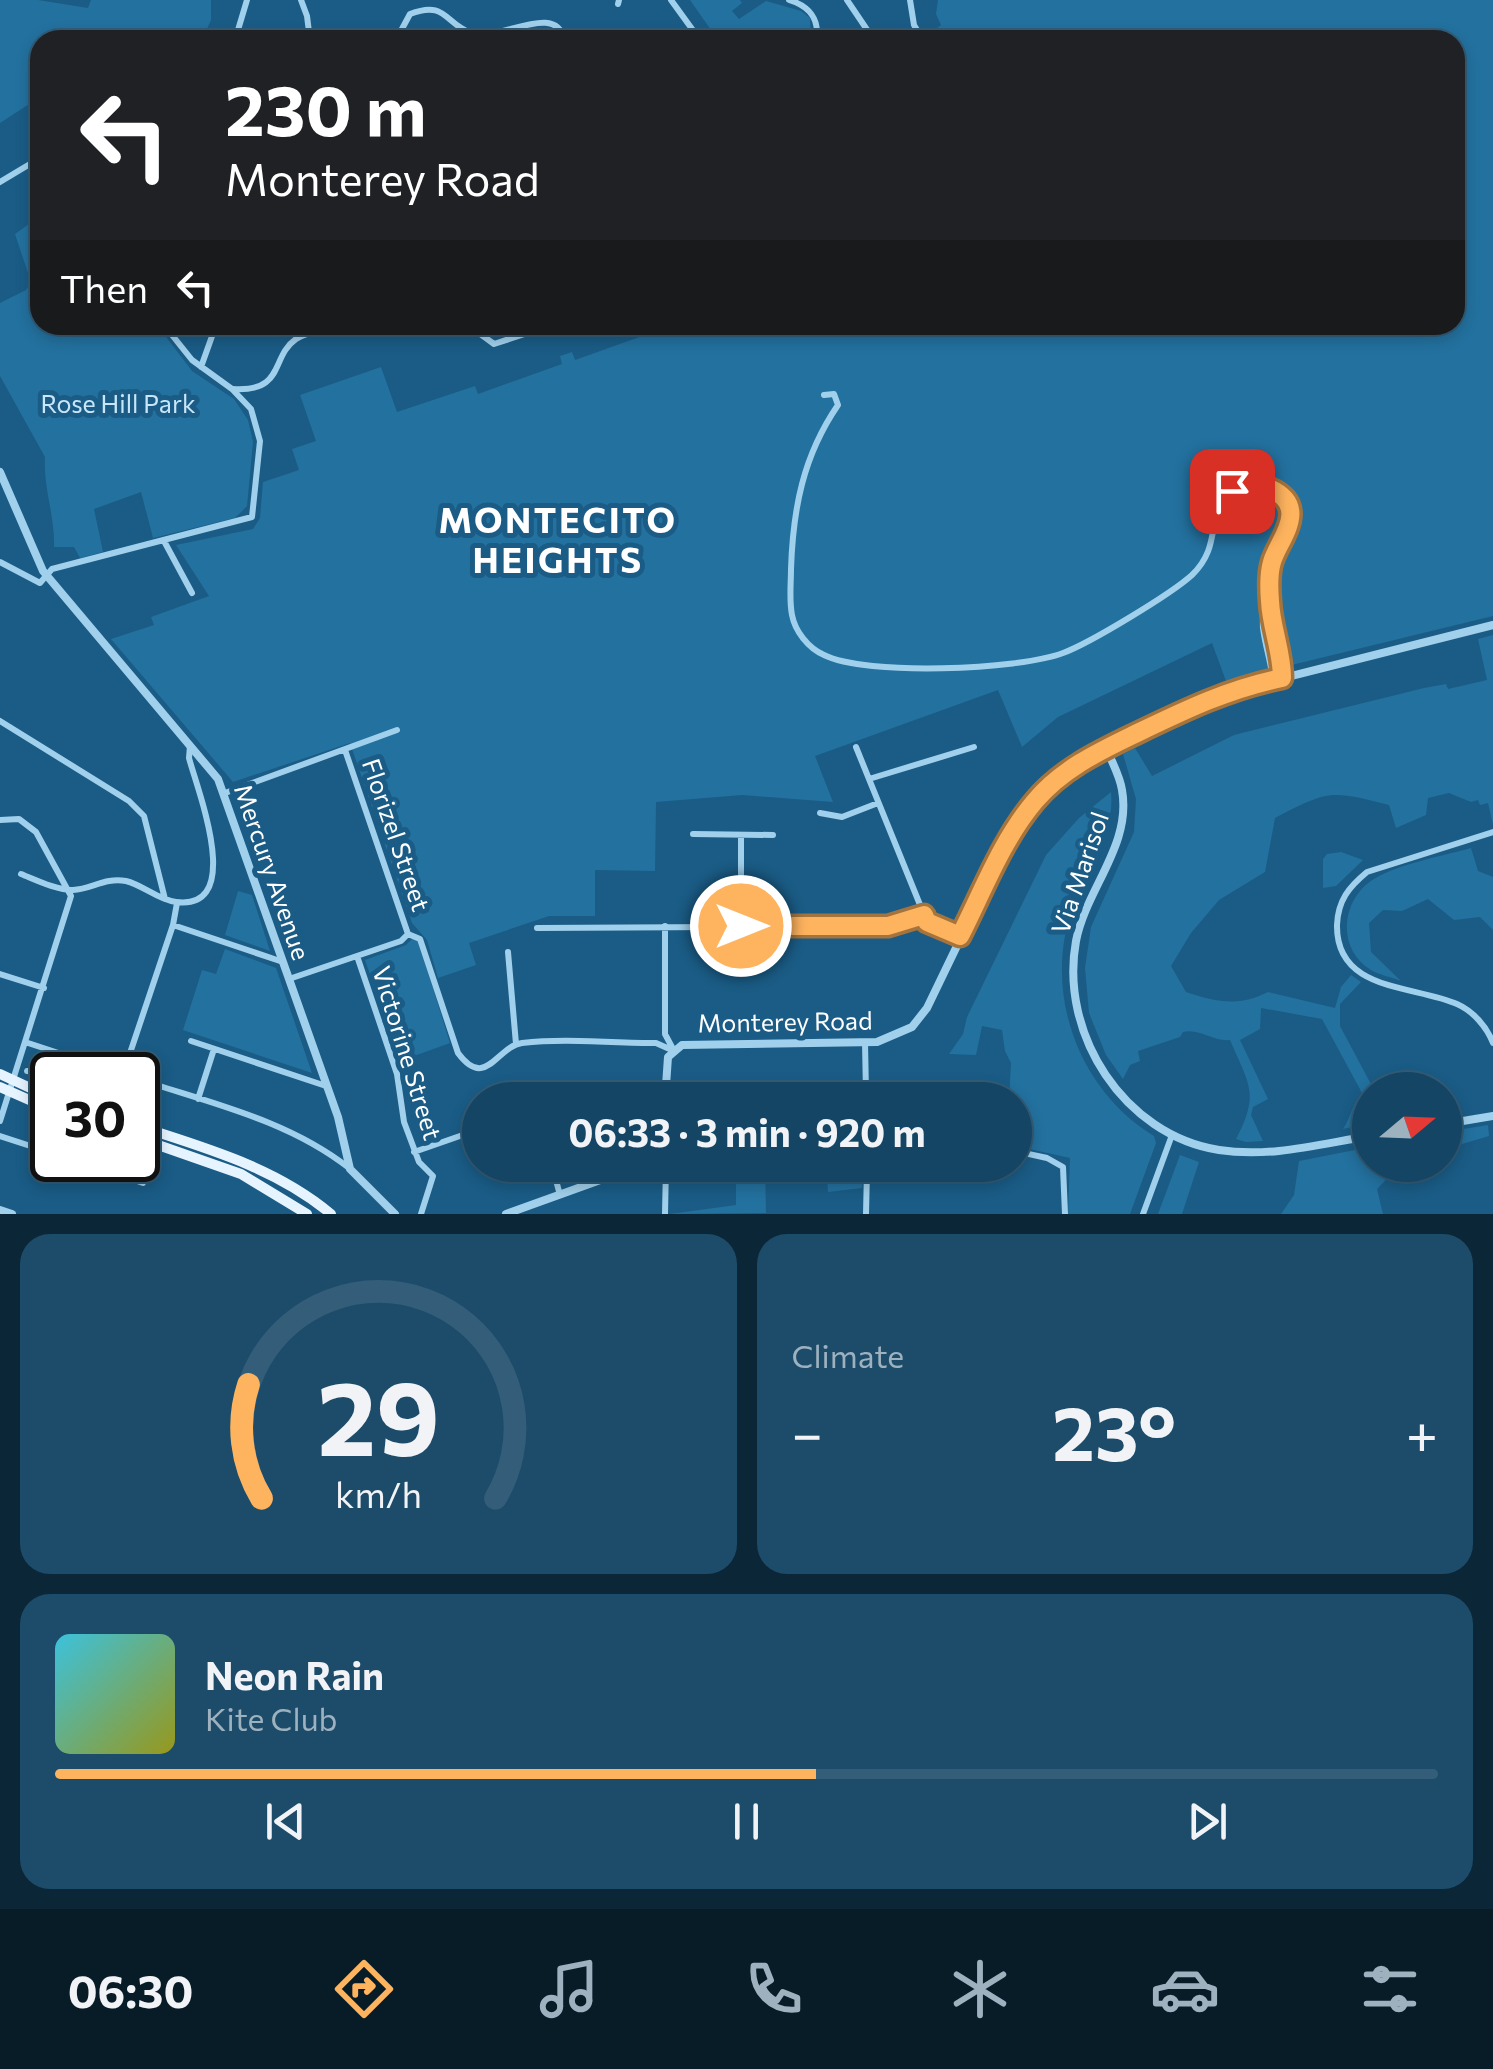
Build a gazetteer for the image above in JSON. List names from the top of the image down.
{
  "streets": {
    "street": [
      "Florizel Street",
      "Mercury Avenue",
      "Via Marisol",
      "Monterey Road",
      "Victorine Street"
    ]
  },
  "crossings": [
    ["Via Marisol", "Monterey Road"]
  ],
  "districts": ["MONTECITO HEIGHTS"],
  "parks": ["Rose Hill Park"],
  "north": "right",
  "page": {
    "turn": ["230 m", "Monterey Road"],
    "then": "Then",
    "limit": "30",
    "trip": "06:33 · 3 min · 920 m",
    "tile": "Climate",
    "heat": ["−", "23°", "+"],
    "song": ["Neon Rain", "Kite Club"],
    "tabs": "06:30",
    "gauge": ["29", "km/h"]
  }
}
